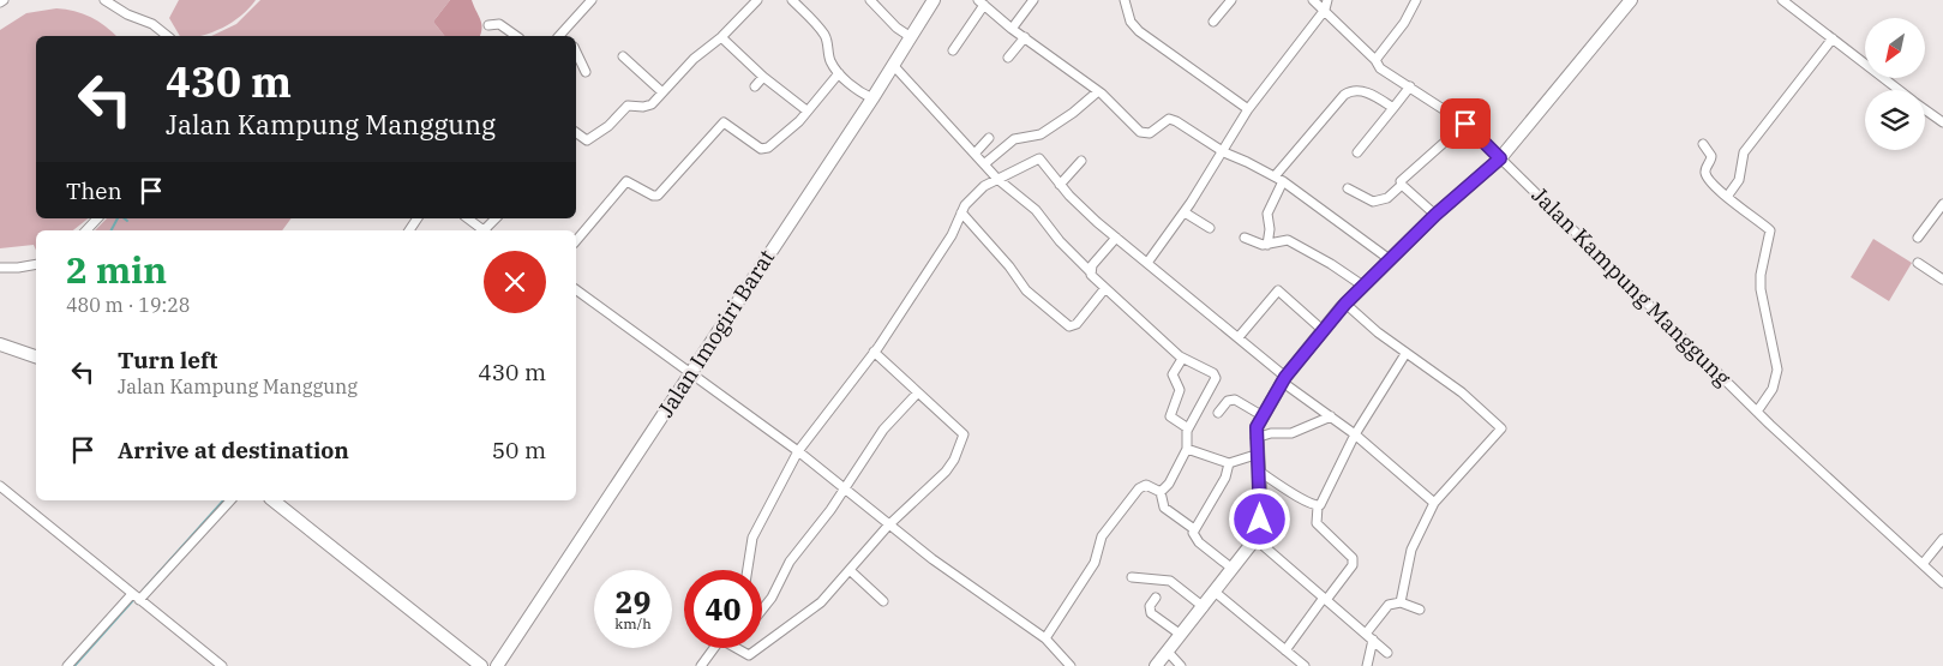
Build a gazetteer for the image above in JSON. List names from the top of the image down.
{
  "streets": {
    "main road": ["Jalan Imogiri Barat"],
    "street": ["Jalan Kampung Manggung"]
  },
  "north": "bottom left",
  "page": {
    "turn": ["430 m", "Jalan Kampung Manggung"],
    "then": "Then",
    "heading": ["2 min", "480 m · 19:28"],
    "list": [
      {
        "name": "Turn left",
        "note": "Jalan Kampung Manggung",
        "value": "430 m"
      },
      {
        "name": "Arrive at destination",
        "value": "50 m"
      }
    ],
    "speed": "29 km/h",
    "limit": "40"
  }
}
